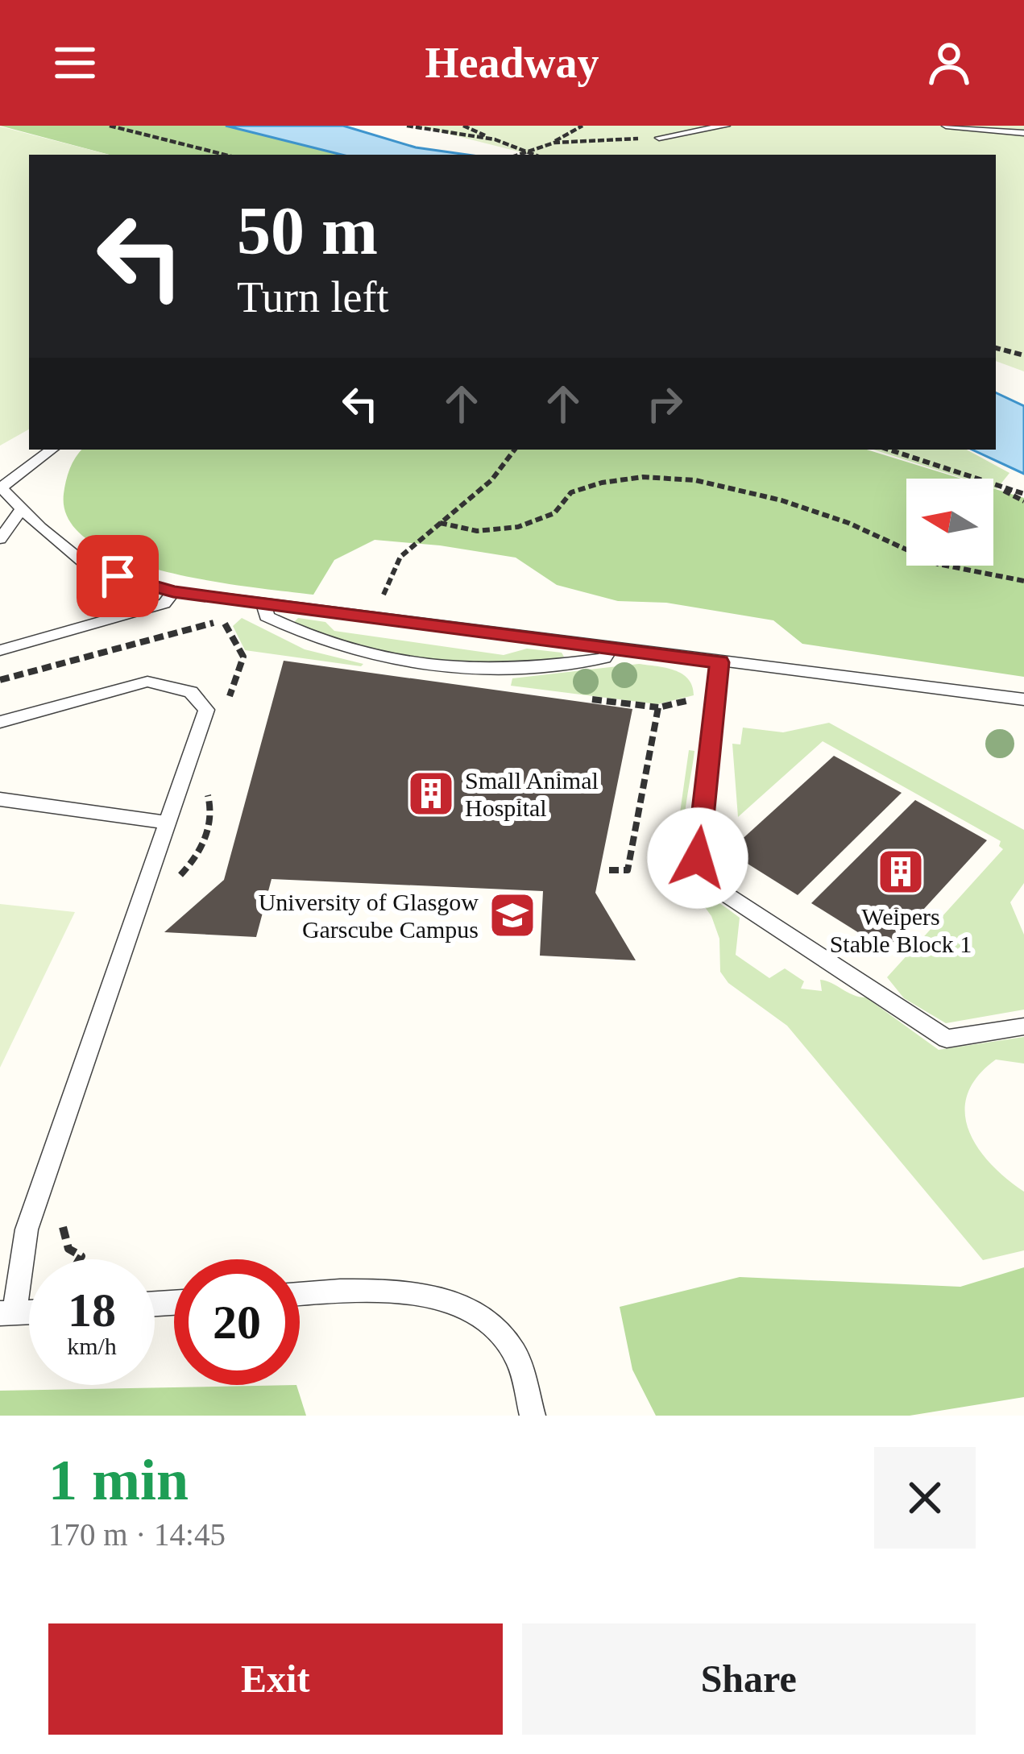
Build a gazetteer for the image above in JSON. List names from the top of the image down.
{
  "places": {
    "building": ["Small Animal Hospital", "Weipers Stable Block 1"],
    "school or university": ["University of Glasgow Garscube Campus"]
  },
  "north": "left",
  "page": {
    "header": "Headway",
    "turn": ["50 m", "Turn left"],
    "speed": "18 km/h",
    "limit": "20",
    "heading": ["1 min", "170 m · 14:45"],
    "buttons": ["Exit", "Share"]
  }
}
